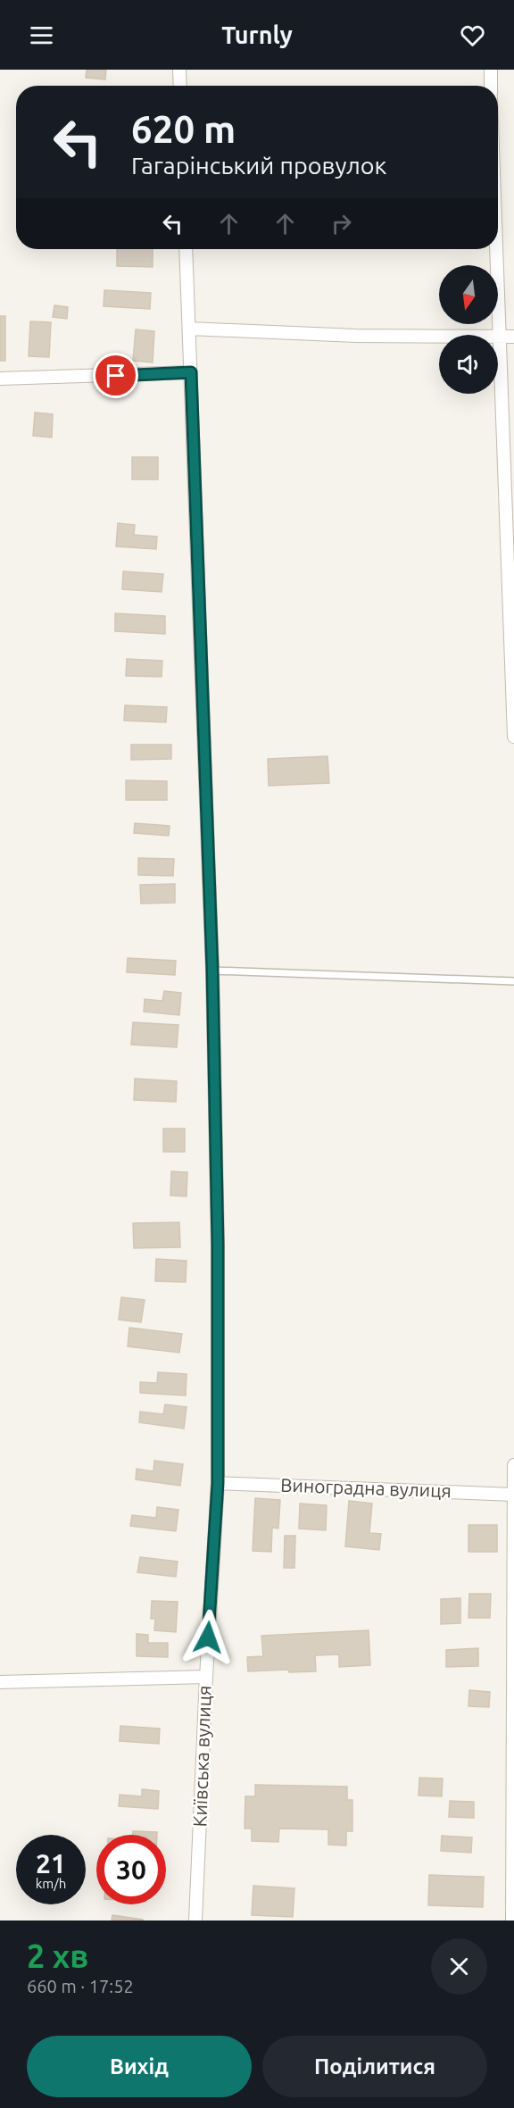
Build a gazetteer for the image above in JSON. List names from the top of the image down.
{
  "streets": {
    "street": ["Виноградна вулиця", "Київська вулиця"]
  },
  "crossings": [
    ["Виноградна вулиця", "Київська вулиця"]
  ],
  "north": "bottom",
  "page": {
    "header": "Turnly",
    "turn": ["620 m", "Гагарінський провулок"],
    "speed": "21 km/h",
    "limit": "30",
    "heading": ["2 хв", "660 m · 17:52"],
    "buttons": ["Вихід", "Поділитися"]
  }
}
